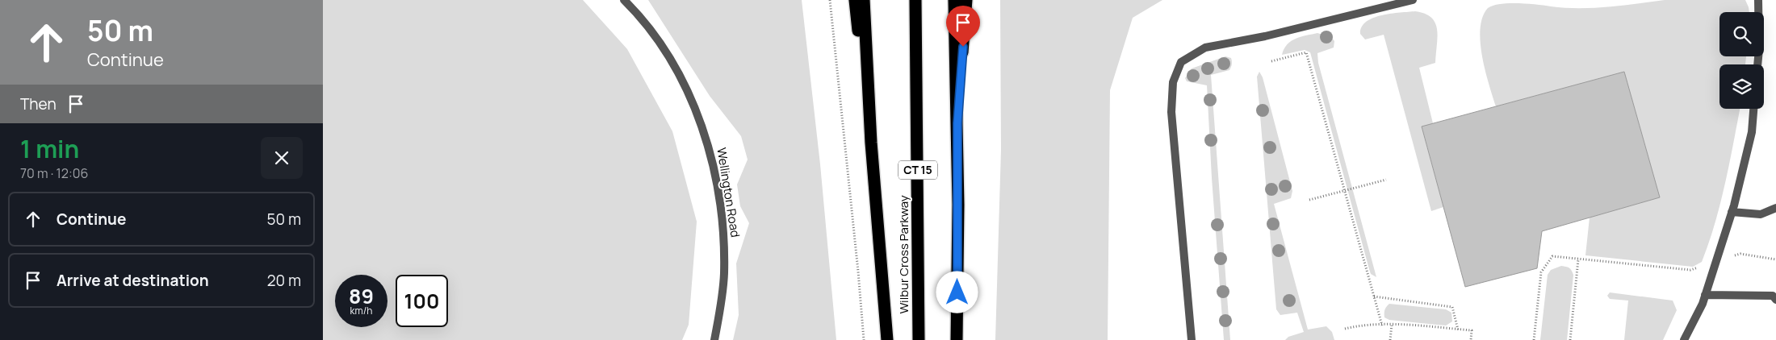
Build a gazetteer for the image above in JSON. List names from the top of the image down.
{
  "streets": {
    "highway": ["CT 15", "Wilbur Cross Parkway"],
    "street": ["Wellington Road"]
  },
  "page": {
    "turn": ["50 m", "Continue"],
    "then": "Then",
    "heading": ["1 min", "70 m · 12:06"],
    "list": [
      {
        "name": "Continue",
        "value": "50 m"
      },
      {
        "name": "Arrive at destination",
        "value": "20 m"
      }
    ],
    "speed": "89 km/h",
    "limit": "100"
  }
}
